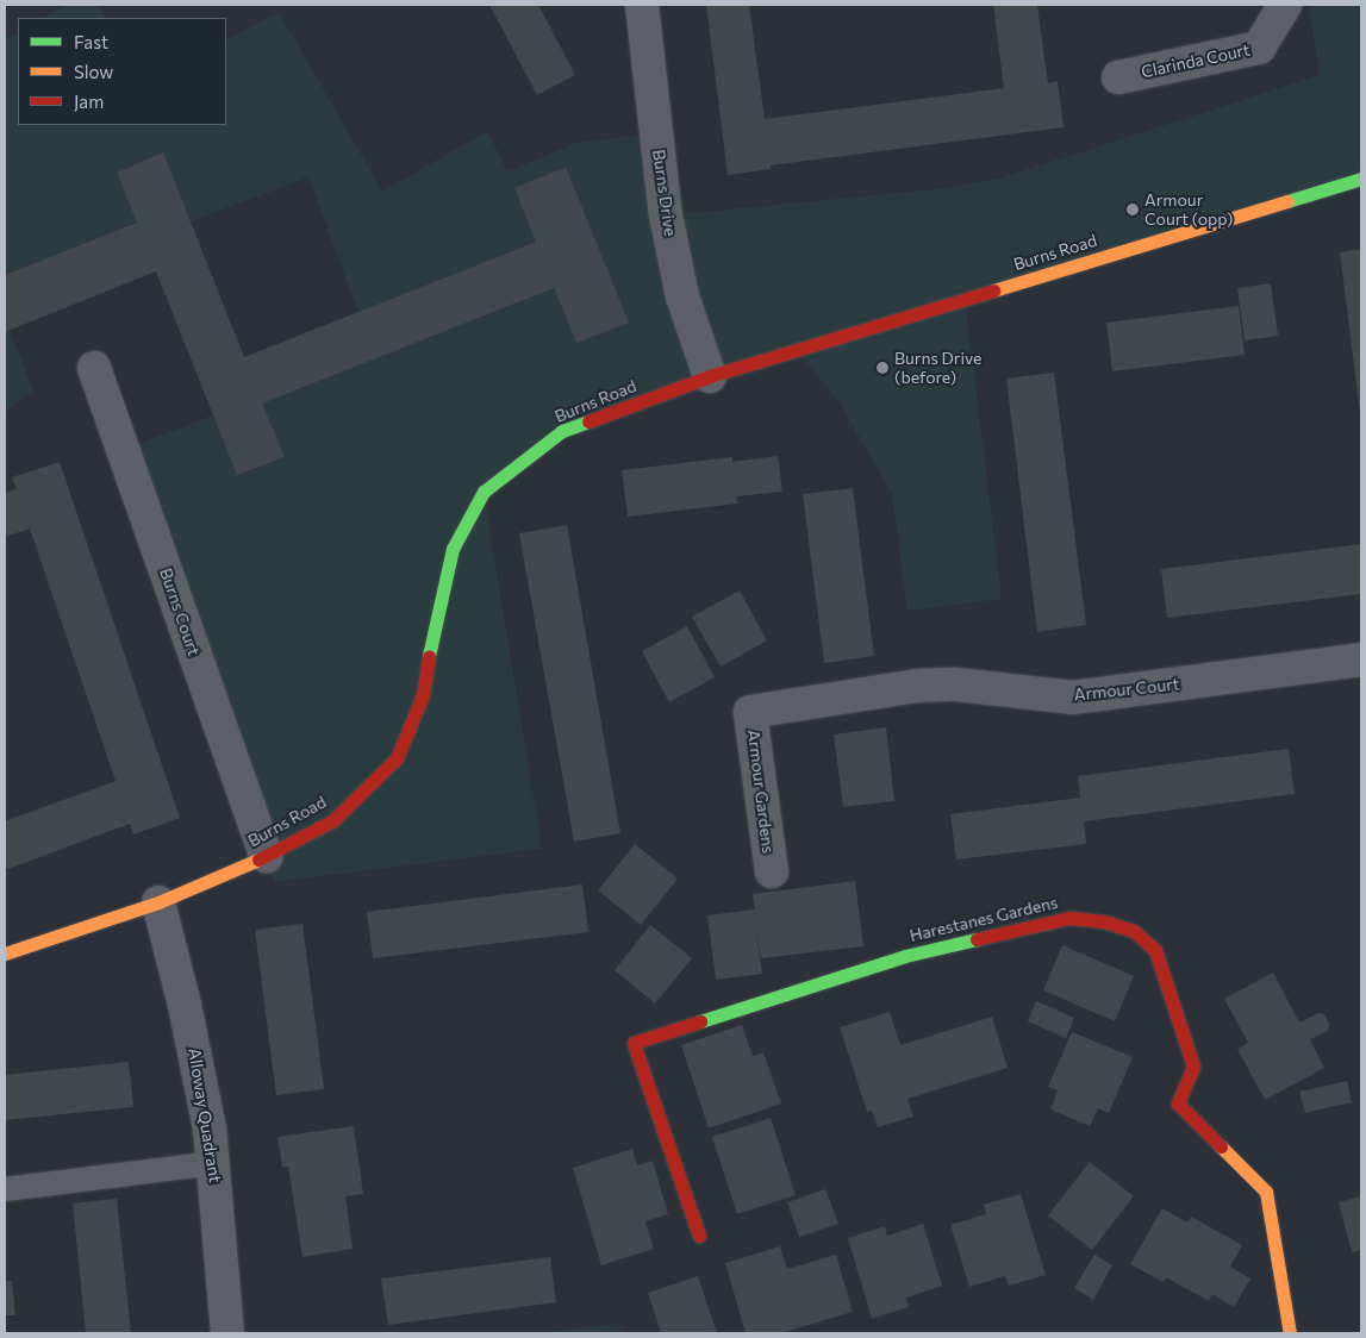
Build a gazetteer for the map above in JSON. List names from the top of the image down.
{
  "streets": {
    "street": [
      "Clarinda Court",
      "Burns Drive",
      "Burns Road",
      "Burns Court",
      "Armour Court",
      "Armour Gardens",
      "Harestanes Gardens",
      "Alloway Quadrant"
    ]
  },
  "crossings": [
    ["Burns Drive", "Burns Road"],
    ["Burns Road", "Burns Court"],
    ["Burns Road", "Alloway Quadrant"],
    ["Armour Court", "Armour Gardens"]
  ],
  "places": ["Armour Court (opp)", "Burns Drive (before)"],
  "legend": ["Fast", "Slow", "Jam"]
}
